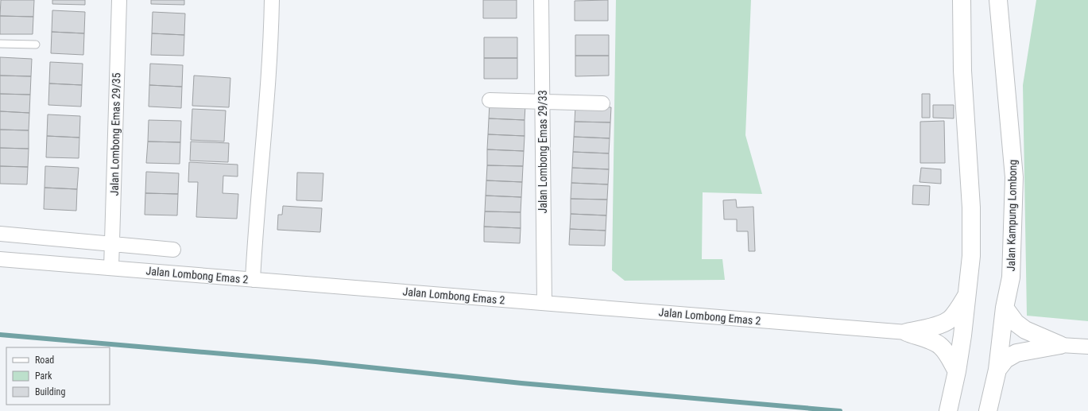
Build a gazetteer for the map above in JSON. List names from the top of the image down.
{
  "streets": {
    "street": [
      "Jalan Lombong Emas 29/35",
      "Jalan Lombong Emas 29/33",
      "Jalan Kampung Lombong",
      "Jalan Lombong Emas 2"
    ]
  },
  "crossings": [
    ["Jalan Lombong Emas 29/35", "Jalan Lombong Emas 2"],
    ["Jalan Lombong Emas 29/33", "Jalan Lombong Emas 2"]
  ],
  "legend": ["Road", "Park", "Building"]
}
